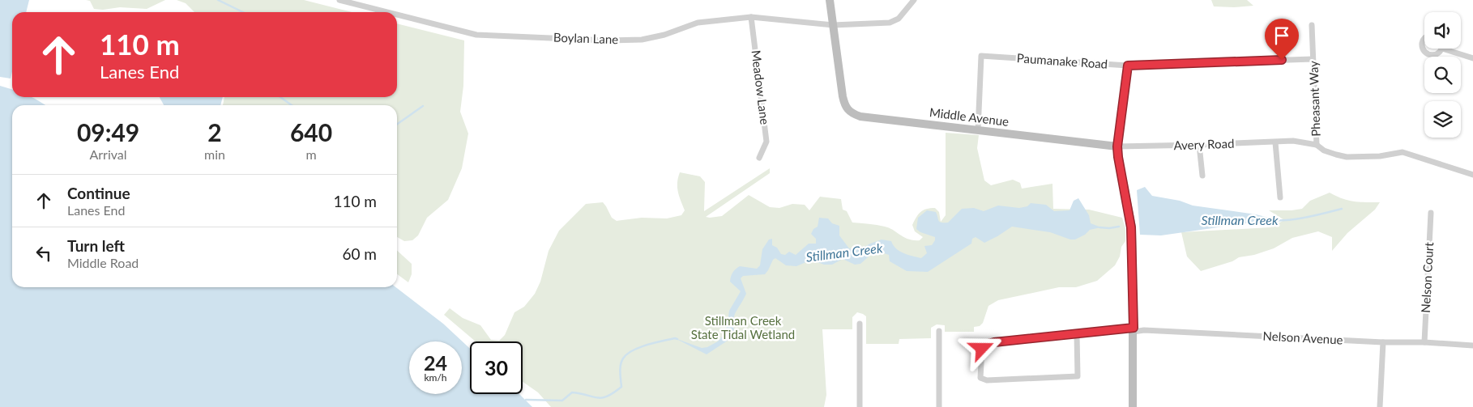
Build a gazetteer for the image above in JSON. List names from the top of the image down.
{
  "streets": {
    "main road": ["Middle Avenue"],
    "street": [
      "Boylan Lane",
      "Paumanake Road",
      "Meadow Lane",
      "Pheasant Way",
      "Avery Road",
      "Nelson Court",
      "Nelson Avenue"
    ]
  },
  "crossings": [
    ["Boylan Lane", "Meadow Lane"],
    ["Boylan Lane", "Middle Avenue"],
    ["Paumanake Road", "Pheasant Way"],
    ["Paumanake Road", "Middle Avenue"],
    ["Pheasant Way", "Avery Road"],
    ["Middle Avenue", "Avery Road"],
    ["Nelson Court", "Nelson Avenue"]
  ],
  "water": ["Stillman Creek"],
  "parks": ["Stillman Creek State Tidal Wetland"],
  "page": {
    "turn": ["110 m", "Lanes End"],
    "eta": [
      "09:49",
      "Arrival",
      "2",
      "min",
      "640",
      "m"
    ],
    "list": [
      {
        "name": "Continue",
        "note": "Lanes End",
        "value": "110 m"
      },
      {
        "name": "Turn left",
        "note": "Middle Road",
        "value": "60 m"
      }
    ],
    "speed": "24 km/h",
    "limit": "30"
  }
}
